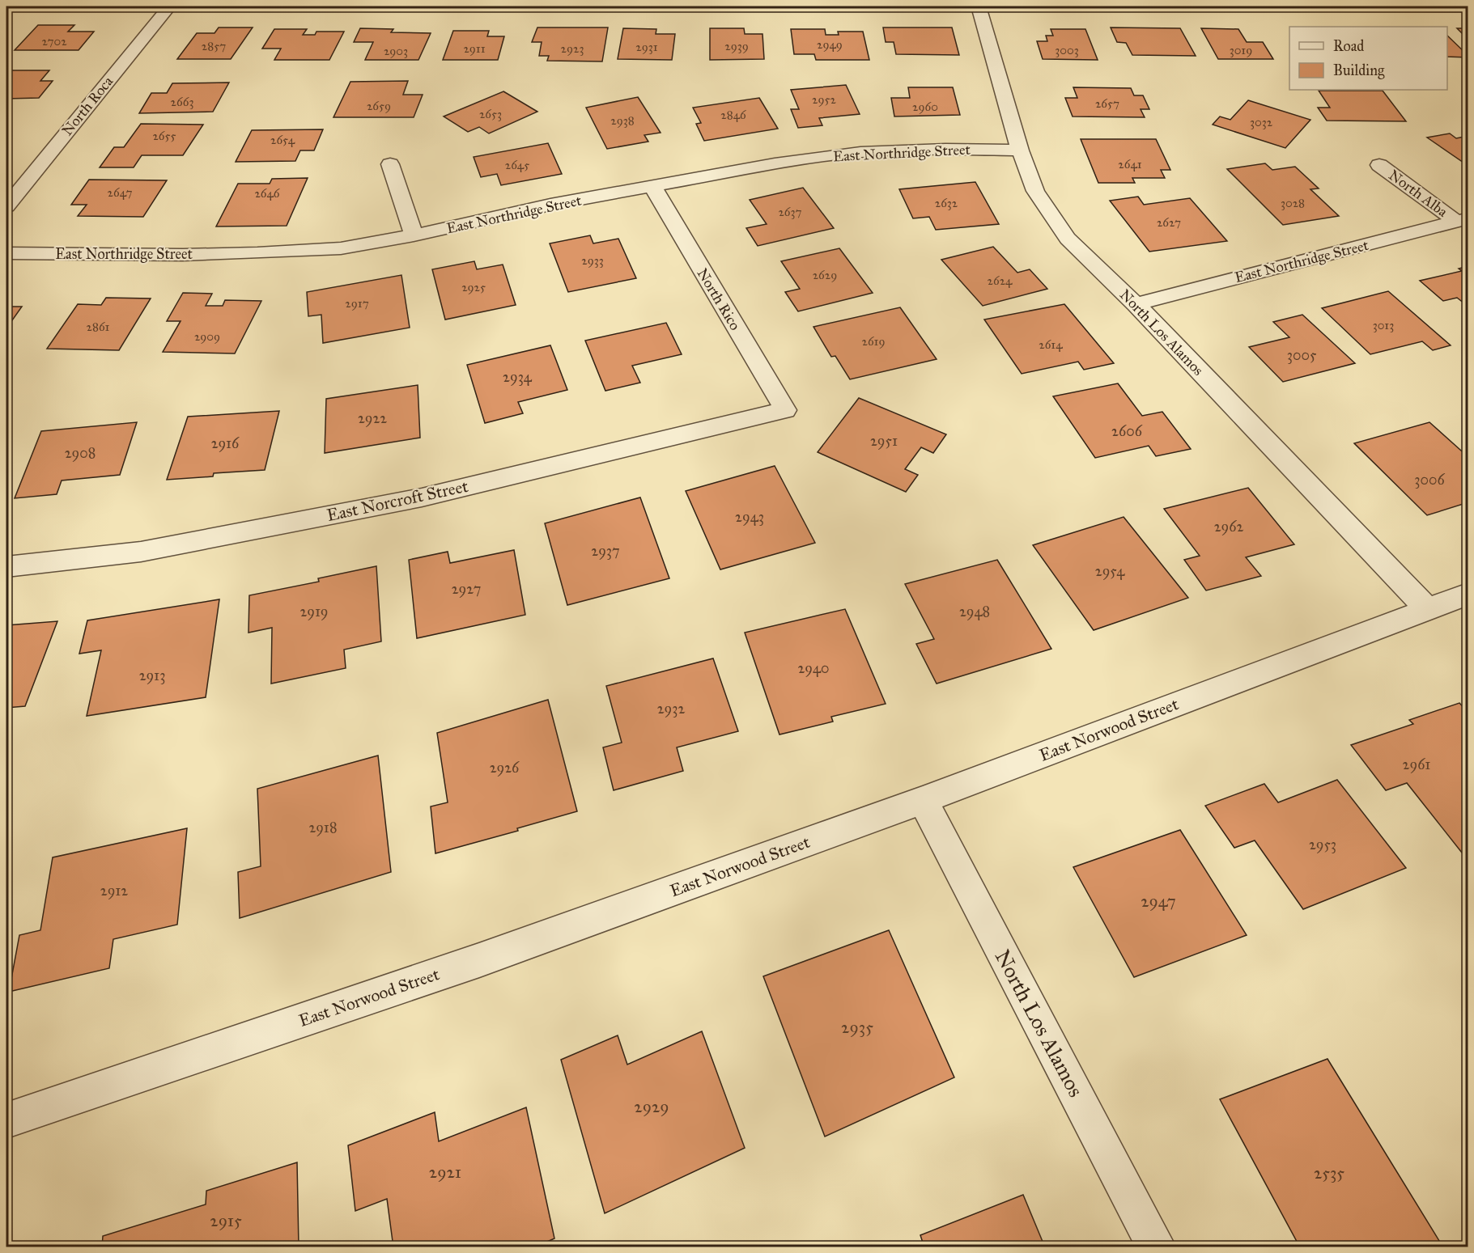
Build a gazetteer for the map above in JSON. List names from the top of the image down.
{
  "streets": {
    "street": [
      "North Roca",
      "East Northridge Street",
      "North Alba",
      "North Rico",
      "North Los Alamos",
      "East Norcroft Street",
      "East Norwood Street"
    ]
  },
  "crossings": [
    ["East Northridge Street", "North Alba"],
    ["East Northridge Street", "North Rico"],
    ["East Northridge Street", "North Los Alamos"],
    ["North Rico", "East Norcroft Street"],
    ["North Los Alamos", "East Norwood Street"]
  ],
  "house_numbers": [
    "2702",
    "2949",
    "2857",
    "2939",
    "2931",
    "2911",
    "2923",
    "3003",
    "3019",
    "2903",
    "2952",
    "2663",
    "2657",
    "2659",
    "2960",
    "2653",
    "2846",
    "2938",
    "3032",
    "2655",
    "2654",
    "2641",
    "2645",
    "2647",
    "2646",
    "2632",
    "3028",
    "2637",
    "2627",
    "2933",
    "2629",
    "2624",
    "2925",
    "2917",
    "3013",
    "2861",
    "2909",
    "2619",
    "2614",
    "3005",
    "2934",
    "2922",
    "2606",
    "2951",
    "2916",
    "2908",
    "3006",
    "2943",
    "2962",
    "2937",
    "2954",
    "2927",
    "2919",
    "2948",
    "2940",
    "2913",
    "2932",
    "2961",
    "2926",
    "2918",
    "2953",
    "2912",
    "2947",
    "2935",
    "2929",
    "2921",
    "2535",
    "2915"
  ],
  "legend": ["Road", "Building"]
}
